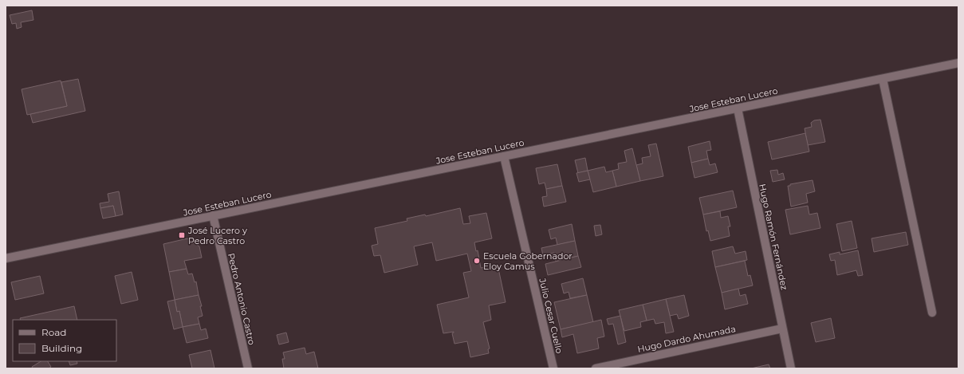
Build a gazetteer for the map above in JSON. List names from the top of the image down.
{
  "streets": {
    "street": [
      "Jose Esteban Lucero",
      "Hugo Ramón Fernández",
      "Pedro Antonio Castro",
      "Julio Cesar Cuello",
      "Hugo Dardo Ahumada"
    ]
  },
  "crossings": [
    ["Jose Esteban Lucero", "Hugo Ramón Fernández"],
    ["Jose Esteban Lucero", "Pedro Antonio Castro"],
    ["Jose Esteban Lucero", "Julio Cesar Cuello"],
    ["Hugo Ramón Fernández", "Hugo Dardo Ahumada"]
  ],
  "places": {
    "transit": ["José Lucero y Pedro Castro"],
    "other": ["Escuela Gobernador Eloy Camus"]
  },
  "legend": ["Road", "Building"]
}
